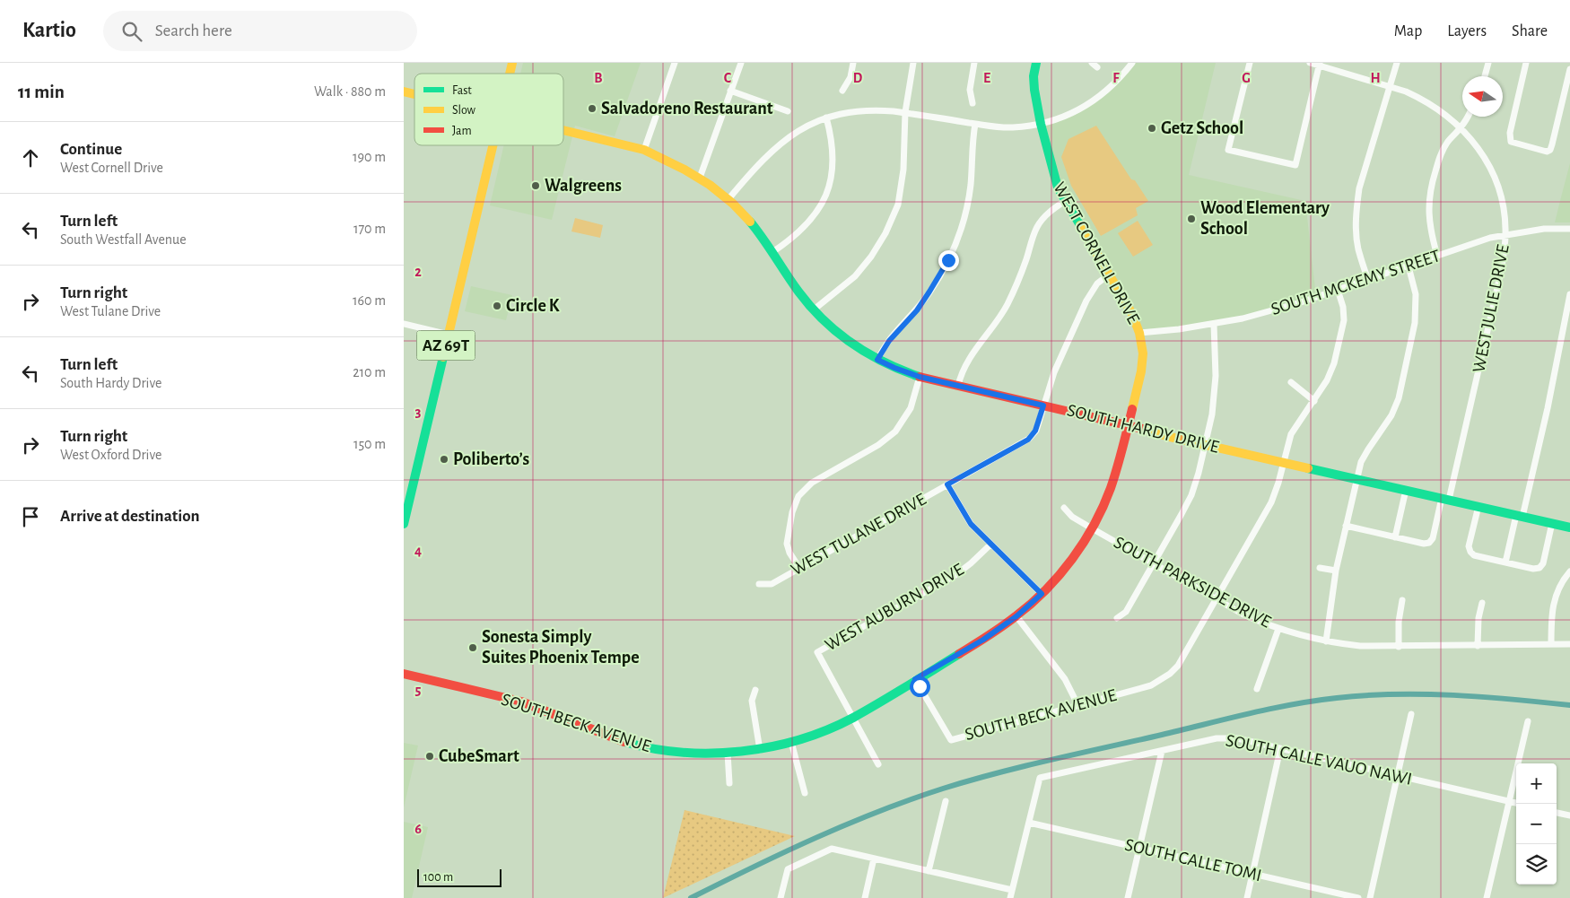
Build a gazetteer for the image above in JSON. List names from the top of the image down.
{
  "streets": {
    "street": [
      "WEST CORNELL DRIVE",
      "SOUTH MCKEMY STREET",
      "WEST JULIE DRIVE",
      "AZ 69T",
      "SOUTH HARDY DRIVE",
      "WEST TULANE DRIVE",
      "SOUTH PARKSIDE DRIVE",
      "WEST AUBURN DRIVE",
      "SOUTH BECK AVENUE",
      "SOUTH CALLE VAUO NAWI",
      "SOUTH CALLE TOMI"
    ]
  },
  "crossings": [
    ["WEST CORNELL DRIVE", "SOUTH MCKEMY STREET"],
    ["WEST CORNELL DRIVE", "SOUTH HARDY DRIVE"],
    ["WEST CORNELL DRIVE", "WEST TULANE DRIVE"],
    ["WEST CORNELL DRIVE", "SOUTH PARKSIDE DRIVE"],
    ["WEST CORNELL DRIVE", "WEST AUBURN DRIVE"],
    ["WEST CORNELL DRIVE", "SOUTH BECK AVENUE"],
    ["SOUTH MCKEMY STREET", "WEST JULIE DRIVE"],
    ["WEST JULIE DRIVE", "SOUTH HARDY DRIVE"],
    ["SOUTH HARDY DRIVE", "WEST TULANE DRIVE"],
    ["SOUTH PARKSIDE DRIVE", "SOUTH BECK AVENUE"],
    ["WEST AUBURN DRIVE", "SOUTH BECK AVENUE"],
    ["SOUTH CALLE VAUO NAWI", "SOUTH CALLE TOMI"]
  ],
  "places": [
    "Salvadoreno Restaurant",
    "Getz School",
    "Walgreens",
    "Wood Elementary School",
    "Circle K",
    "Poliberto’s",
    "Sonesta Simply Suites Phoenix Tempe",
    "CubeSmart"
  ],
  "legend": ["Fast", "Slow", "Jam"],
  "scale_bar": "100 m",
  "north": "left",
  "page": {
    "header": "Kartio",
    "search": "Search here",
    "nav": ["Map", "Layers", "Share"],
    "heading": ["11 min", "Walk · 880 m"],
    "list": [
      ["Continue", "West Cornell Drive", "190 m"],
      ["Turn left", "South Westfall Avenue", "170 m"],
      ["Turn right", "West Tulane Drive", "160 m"],
      ["Turn left", "South Hardy Drive", "210 m"],
      ["Turn right", "West Oxford Drive", "150 m"],
      "Arrive at destination"
    ],
    "map_buttons": ["+", "−"],
    "scale": "100 m"
  },
  "grid": {
    "columns": [
      "B",
      "C",
      "D",
      "E",
      "F",
      "G",
      "H"
    ],
    "rows": [
      "2",
      "3",
      "4",
      "5",
      "6"
    ]
  }
}
